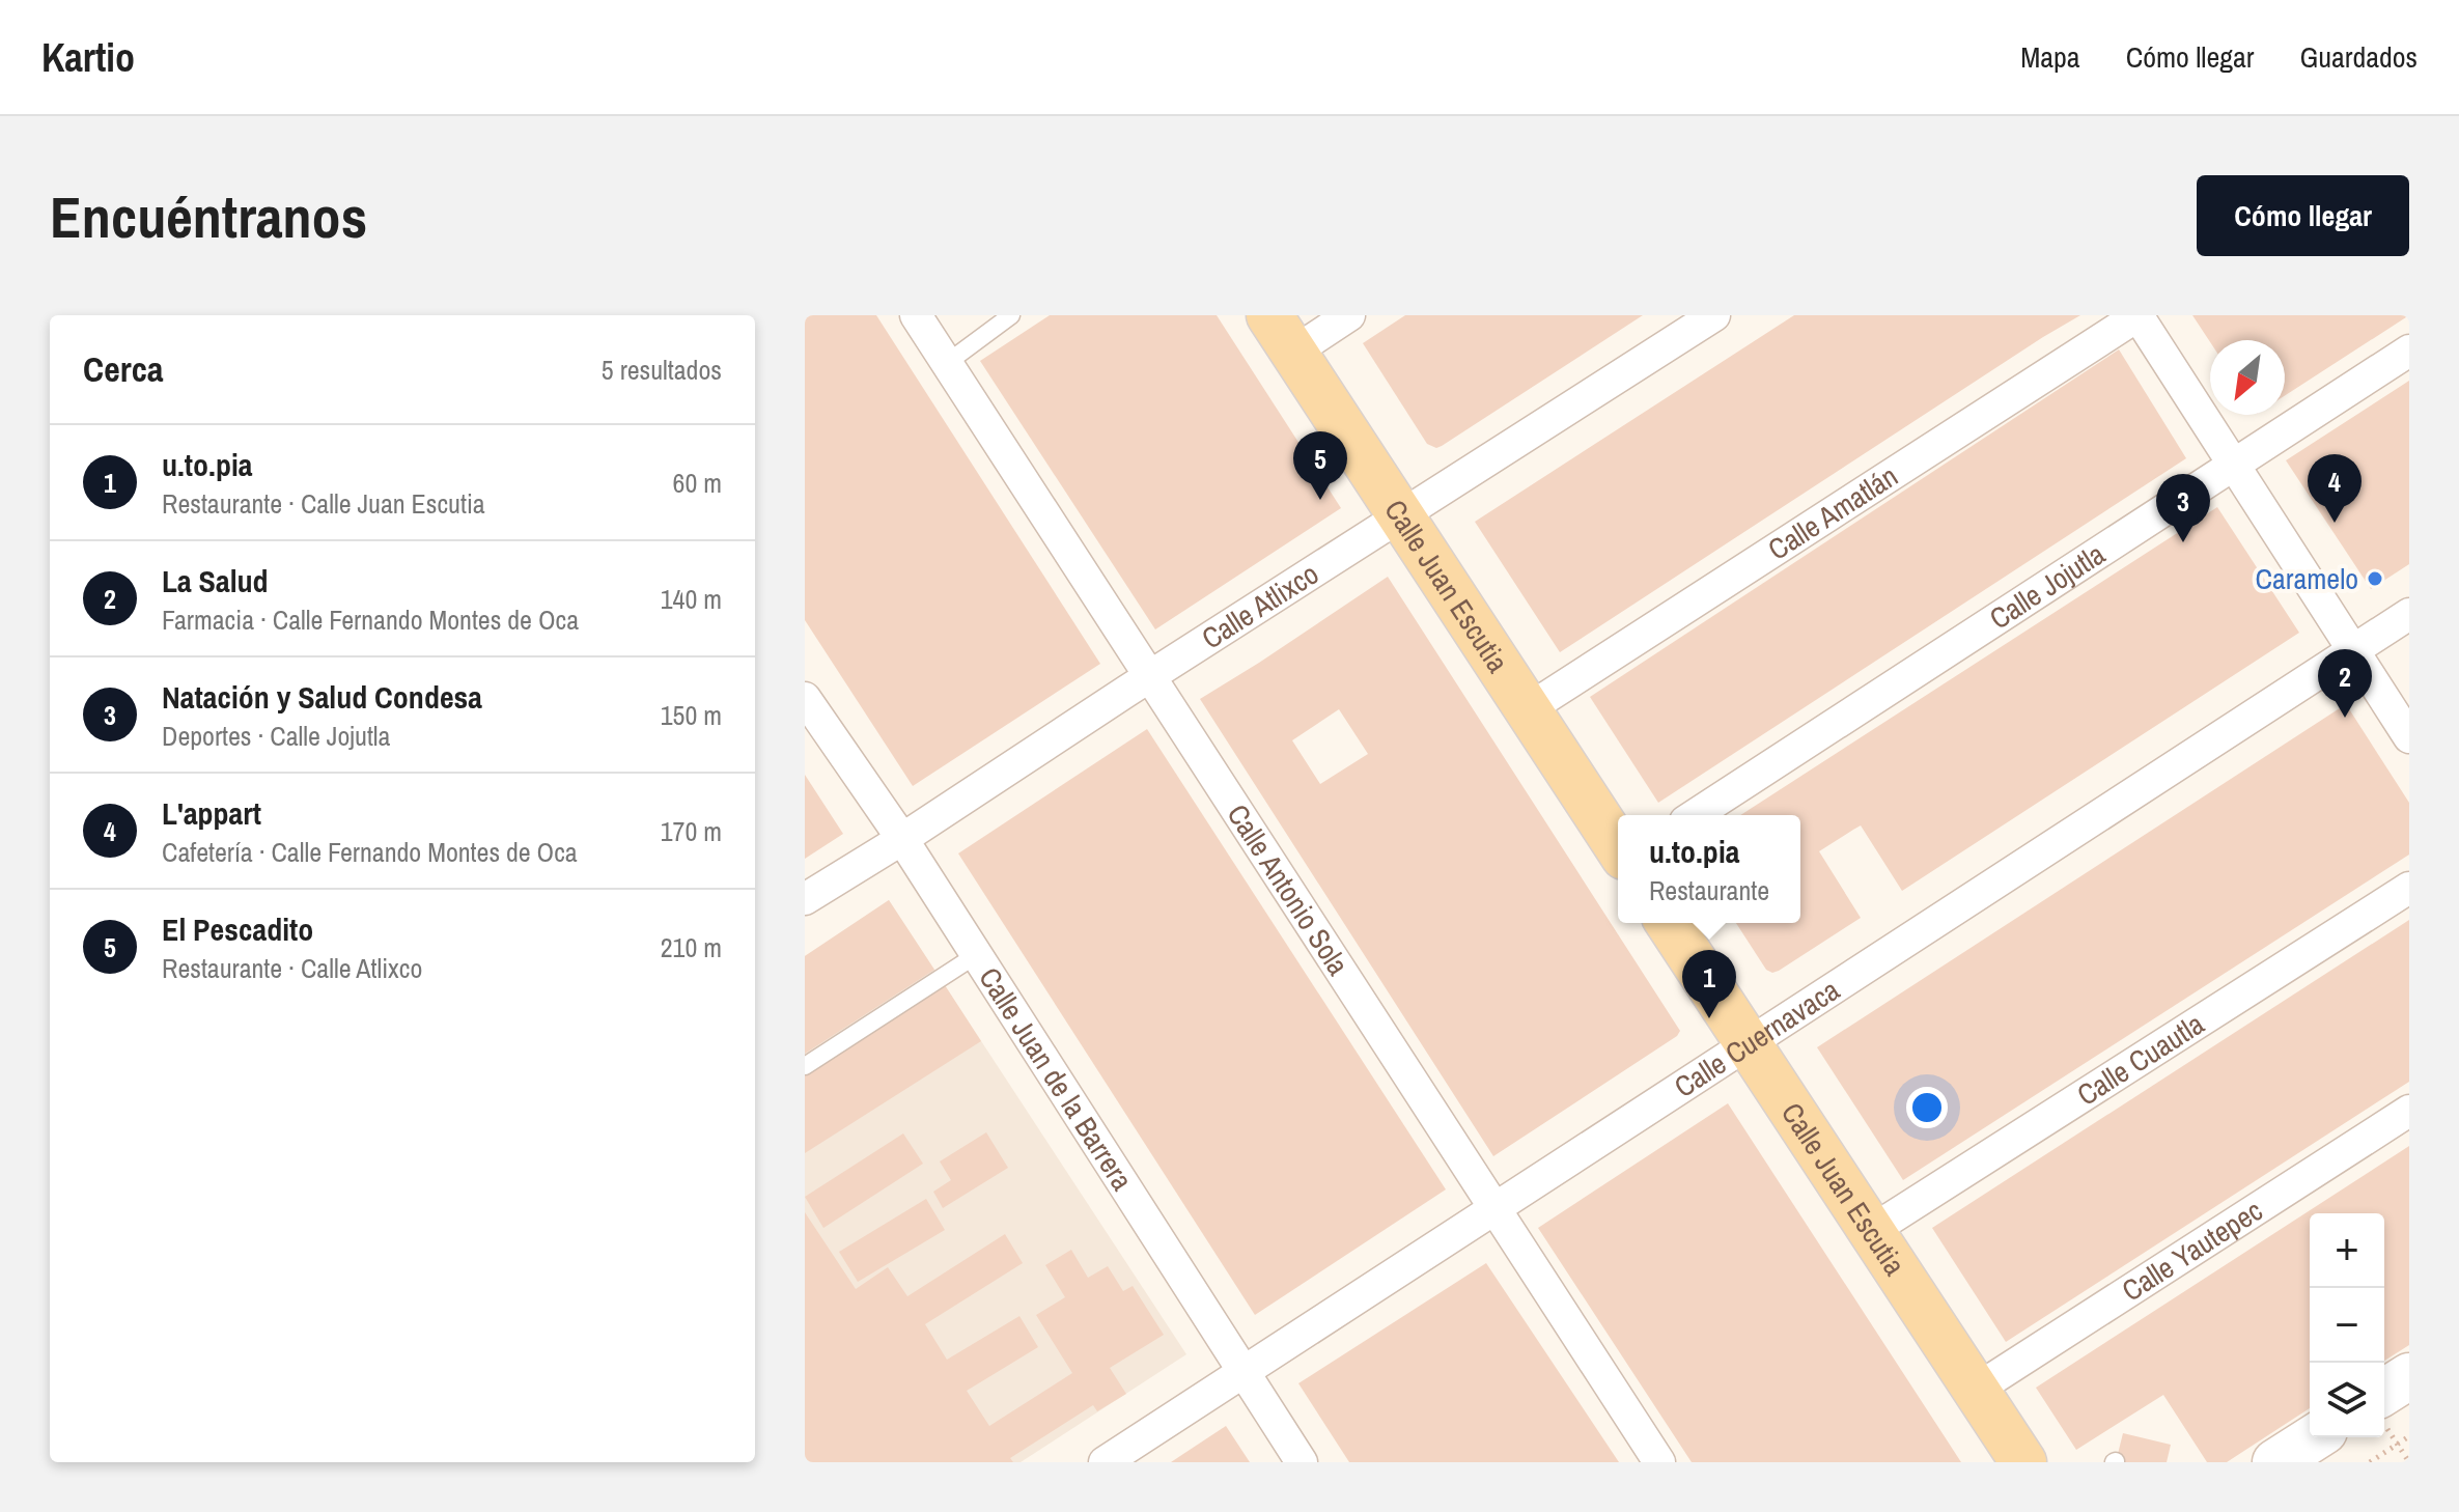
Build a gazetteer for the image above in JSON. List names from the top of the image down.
{
  "streets": {
    "main road": ["Calle Juan Escutia"],
    "street": [
      "Calle Amatlán",
      "Calle Jojutla",
      "Calle Atlixco",
      "Calle Antonio Sola",
      "Calle Cuernavaca",
      "Calle Cuautla",
      "Calle Juan de la Barrera",
      "Calle Yautepec"
    ]
  },
  "crossings": [
    ["Calle Amatlán", "Calle Juan Escutia"],
    ["Calle Juan Escutia", "Calle Atlixco"],
    ["Calle Juan Escutia", "Calle Cuernavaca"],
    ["Calle Juan Escutia", "Calle Cuautla"],
    ["Calle Juan Escutia", "Calle Yautepec"],
    ["Calle Atlixco", "Calle Antonio Sola"],
    ["Calle Atlixco", "Calle Juan de la Barrera"],
    ["Calle Antonio Sola", "Calle Cuernavaca"],
    ["Calle Cuernavaca", "Calle Juan de la Barrera"]
  ],
  "places": ["Caramelo"],
  "north": "bottom left",
  "page": {
    "header": "Kartio",
    "nav": ["Mapa", "Cómo llegar", "Guardados"],
    "buttons": "Cómo llegar",
    "title": "Encuéntranos",
    "heading": ["Cerca", "5 resultados"],
    "list": [
      {
        "mark": "1",
        "name": "u.to.pia",
        "note": "Restaurante · Calle Juan Escutia",
        "value": "60 m"
      },
      {
        "mark": "2",
        "name": "La Salud",
        "note": "Farmacia · Calle Fernando Montes de Oca",
        "value": "140 m"
      },
      {
        "mark": "3",
        "name": "Natación y Salud Condesa",
        "note": "Deportes · Calle Jojutla",
        "value": "150 m"
      },
      {
        "mark": "4",
        "name": "L'appart",
        "note": "Cafetería · Calle Fernando Montes de Oca",
        "value": "170 m"
      },
      {
        "mark": "5",
        "name": "El Pescadito",
        "note": "Restaurante · Calle Atlixco",
        "value": "210 m"
      }
    ],
    "pins": [
      "5",
      "4",
      "3",
      "2",
      "1"
    ],
    "popup": ["u.to.pia", "Restaurante"],
    "map_buttons": ["+", "−"]
  }
}
